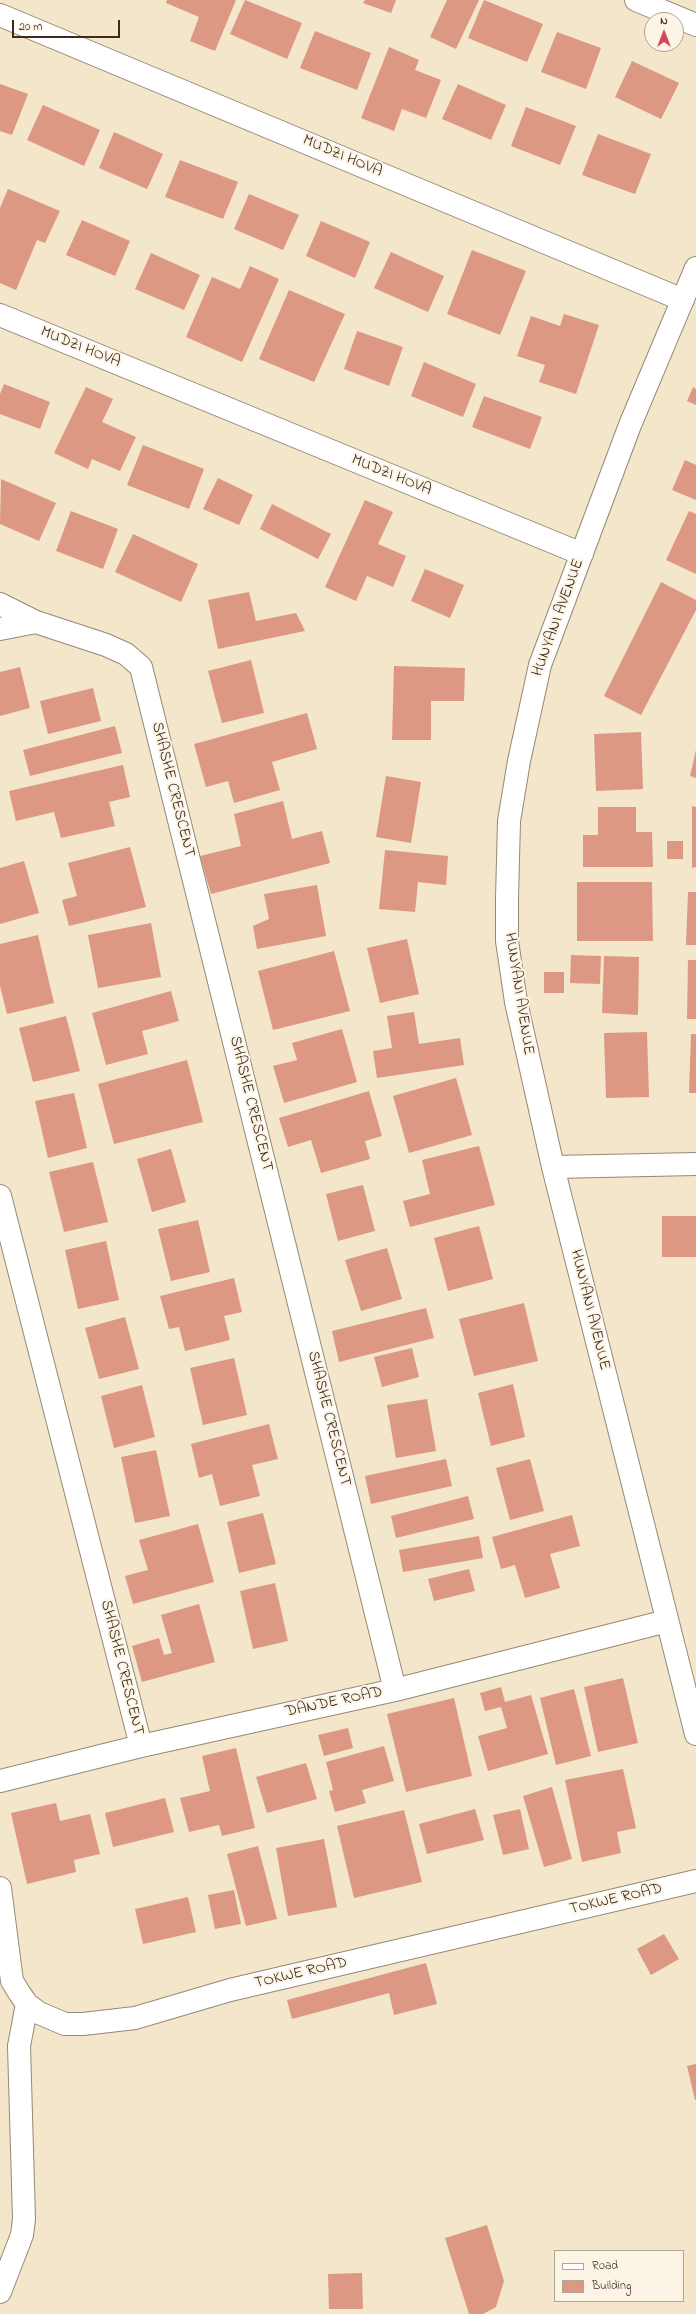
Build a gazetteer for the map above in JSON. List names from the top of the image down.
{
  "streets": {
    "street": [
      "MUDZI HOVA",
      "HUNYANI AVENUE",
      "SHASHE CRESCENT",
      "DANDE ROAD",
      "TOKWE ROAD"
    ]
  },
  "crossings": [
    ["MUDZI HOVA", "HUNYANI AVENUE"],
    ["HUNYANI AVENUE", "DANDE ROAD"],
    ["SHASHE CRESCENT", "DANDE ROAD"]
  ],
  "legend": ["Road", "Building"],
  "scale_bar": "20 m",
  "north": "top"
}
